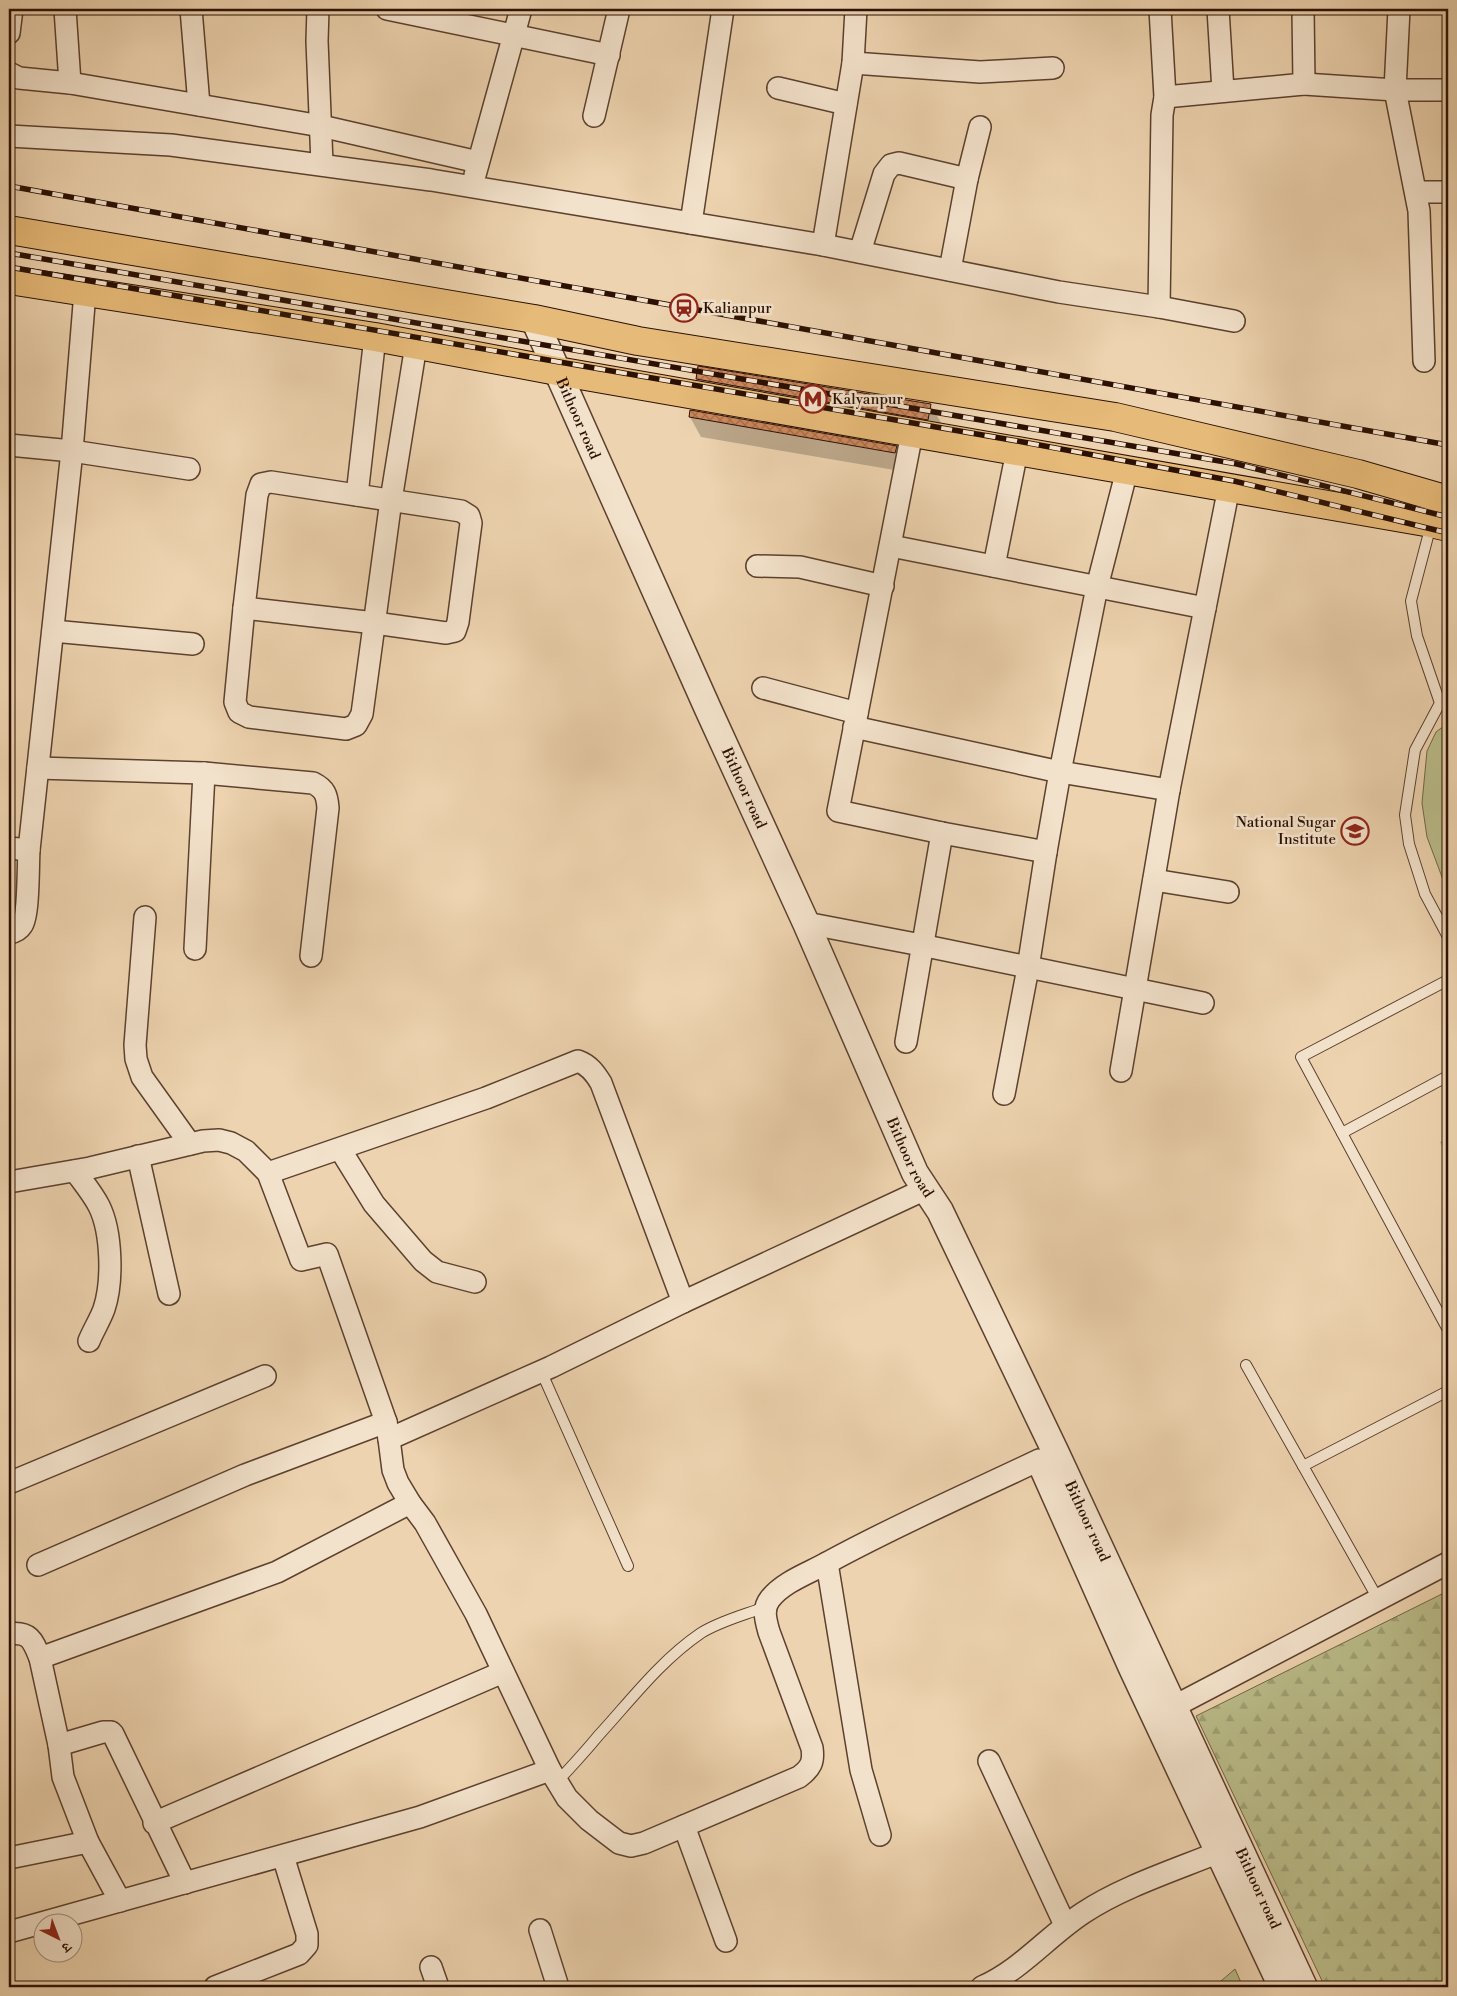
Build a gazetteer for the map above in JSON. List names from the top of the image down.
{
  "streets": {
    "street": ["Bithoor road"]
  },
  "places": {
    "station": ["Kalianpur"],
    "metro station": ["Kalyanpur"],
    "school or university": ["National Sugar Institute"]
  },
  "north": "bottom right"
}
